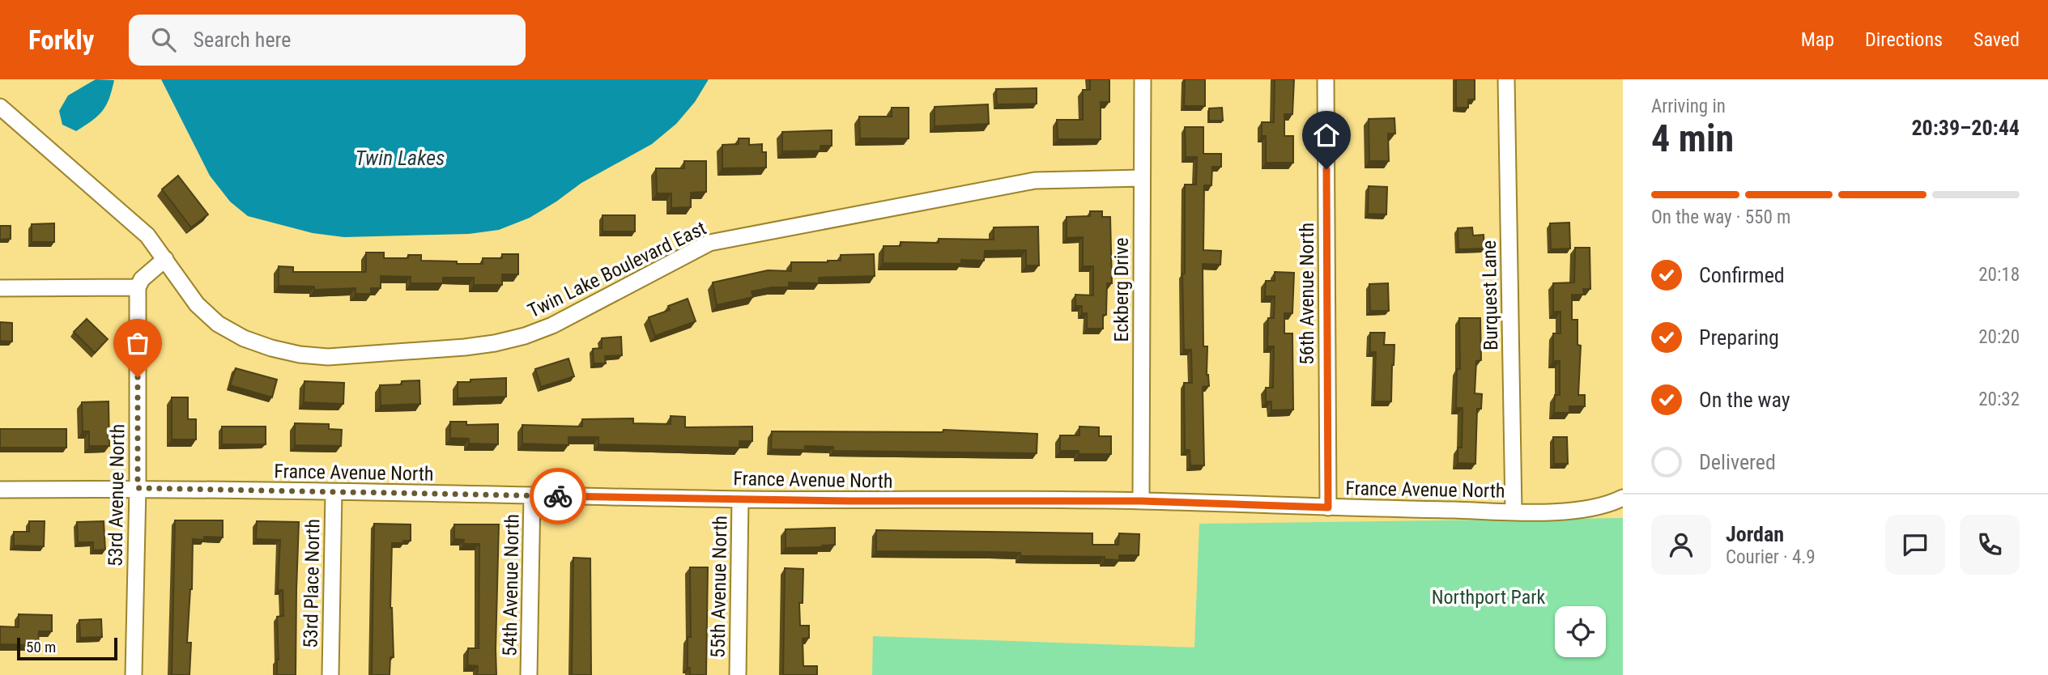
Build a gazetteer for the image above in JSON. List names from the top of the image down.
{
  "streets": {
    "street": [
      "Twin Lake Boulevard East",
      "Eckberg Drive",
      "56th Avenue North",
      "Burquest Lane",
      "France Avenue North",
      "53rd Avenue North",
      "53rd Place North",
      "54th Avenue North",
      "55th Avenue North"
    ]
  },
  "crossings": [
    ["Twin Lake Boulevard East", "Eckberg Drive"],
    ["Eckberg Drive", "France Avenue North"],
    ["56th Avenue North", "France Avenue North"],
    ["Burquest Lane", "France Avenue North"],
    ["France Avenue North", "53rd Avenue North"],
    ["France Avenue North", "53rd Place North"],
    ["France Avenue North", "54th Avenue North"],
    ["France Avenue North", "55th Avenue North"]
  ],
  "water": ["Twin Lakes"],
  "parks": ["Northport Park"],
  "scale_bar": "50 m",
  "page": {
    "header": "Forkly",
    "search": "Search here",
    "nav": ["Map", "Directions", "Saved"],
    "heading": ["4 min", "Arriving in", "20:39–20:44"],
    "panel": ["Jordan", "Courier · 4.9"],
    "bar": "On the way · 550 m",
    "list": [
      ["Confirmed", "20:18"],
      ["Preparing", "20:20"],
      ["On the way", "20:32"],
      "Delivered"
    ],
    "scale": "50 m"
  }
}
